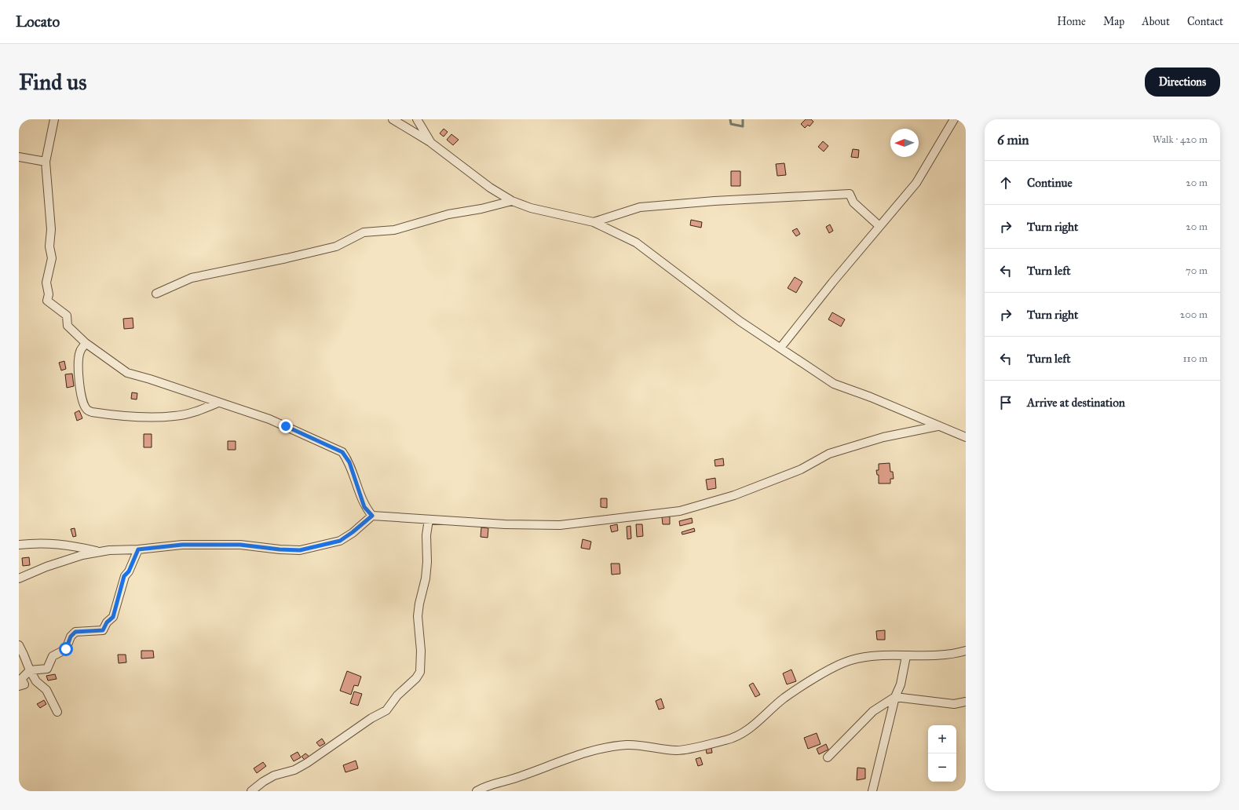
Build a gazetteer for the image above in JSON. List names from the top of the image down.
{
  "north": "left",
  "page": {
    "header": "Locato",
    "nav": [
      "Home",
      "Map",
      "About",
      "Contact"
    ],
    "buttons": "Directions",
    "title": "Find us",
    "heading": ["6 min", "Walk · 420 m"],
    "list": [
      ["Continue", "20 m"],
      ["Turn right", "20 m"],
      ["Turn left", "70 m"],
      ["Turn right", "200 m"],
      ["Turn left", "110 m"],
      "Arrive at destination"
    ],
    "map_buttons": ["+", "−"]
  }
}
